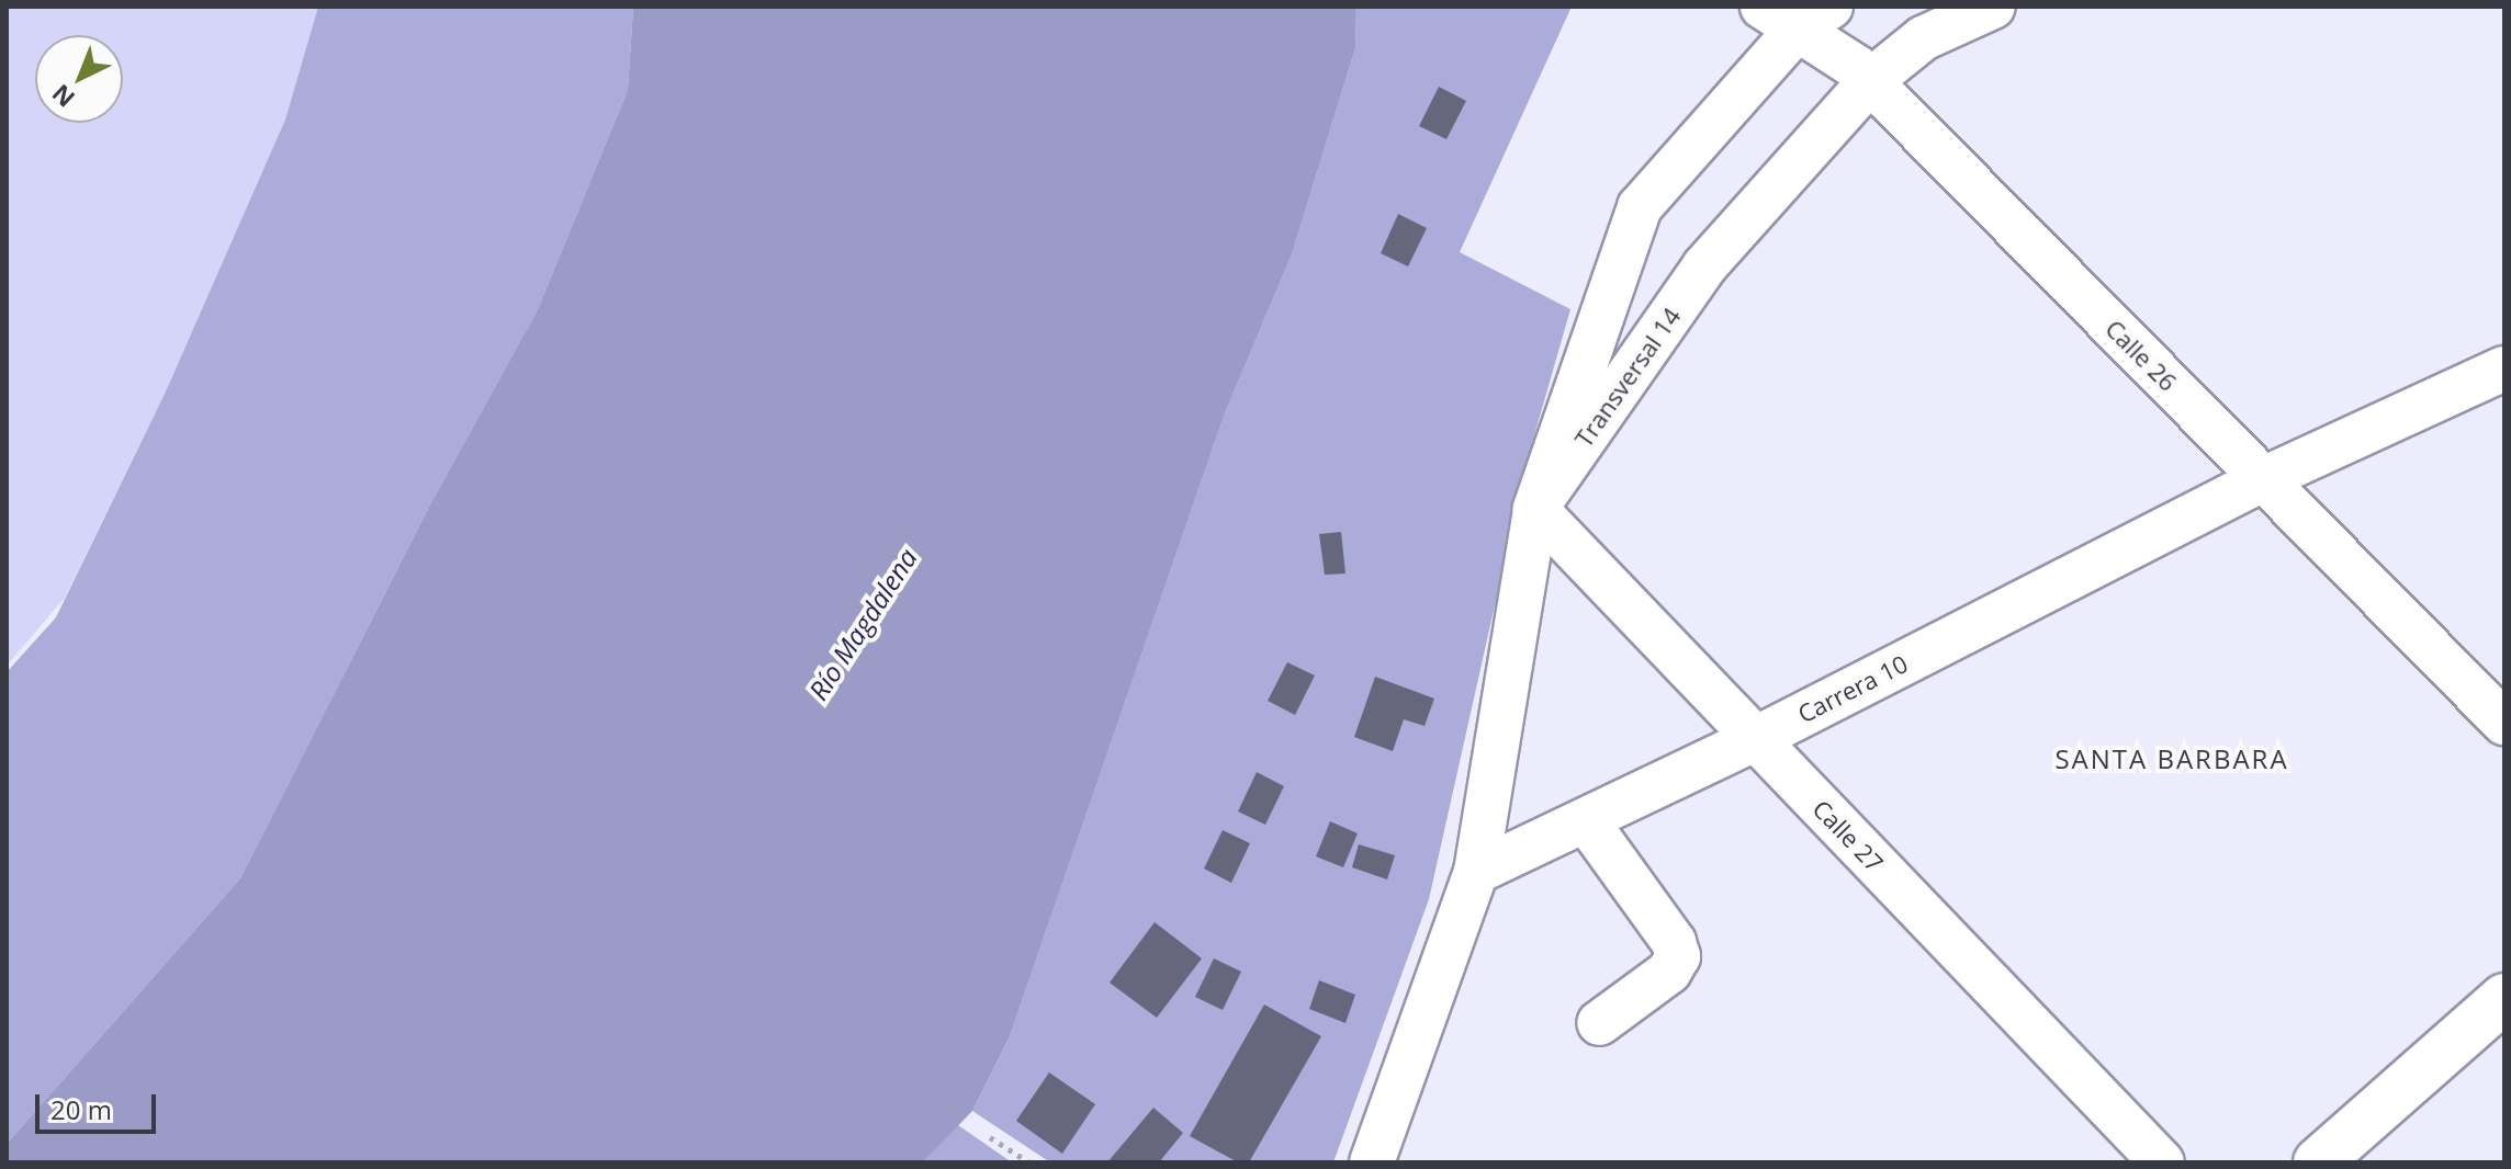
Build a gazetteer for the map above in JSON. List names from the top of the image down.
{
  "streets": {
    "street": [
      "Calle 26",
      "Transversal 14",
      "Carrera 10",
      "Calle 27"
    ]
  },
  "crossings": [
    ["Calle 26", "Transversal 14"],
    ["Calle 26", "Carrera 10"],
    ["Transversal 14", "Carrera 10"],
    ["Transversal 14", "Calle 27"],
    ["Carrera 10", "Calle 27"]
  ],
  "districts": ["SANTA BARBARA"],
  "water": ["Río Magdalena"],
  "scale_bar": "20 m",
  "north": "bottom left"
}
